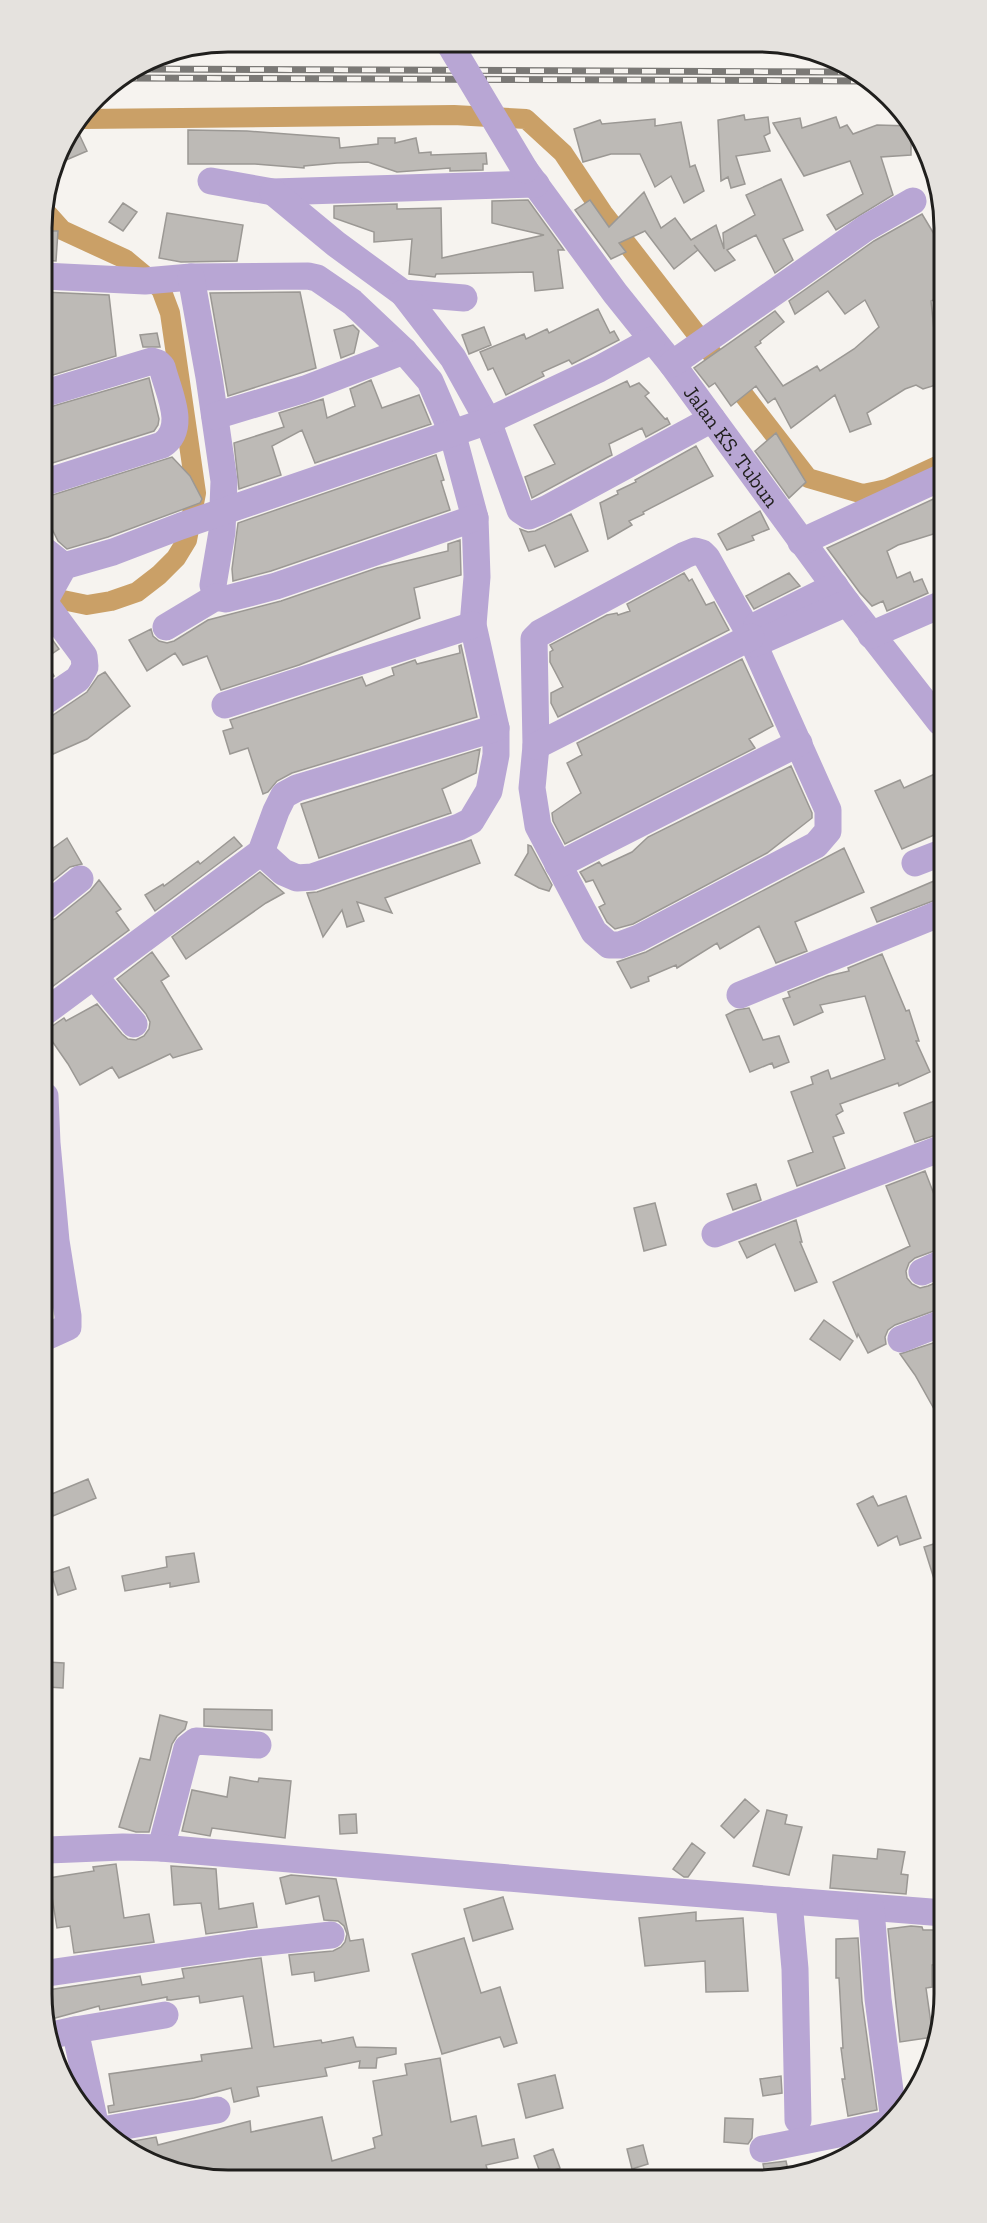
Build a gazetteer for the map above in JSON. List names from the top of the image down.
{
  "streets": {
    "street": ["Jalan KS. Tubun"]
  }
}
